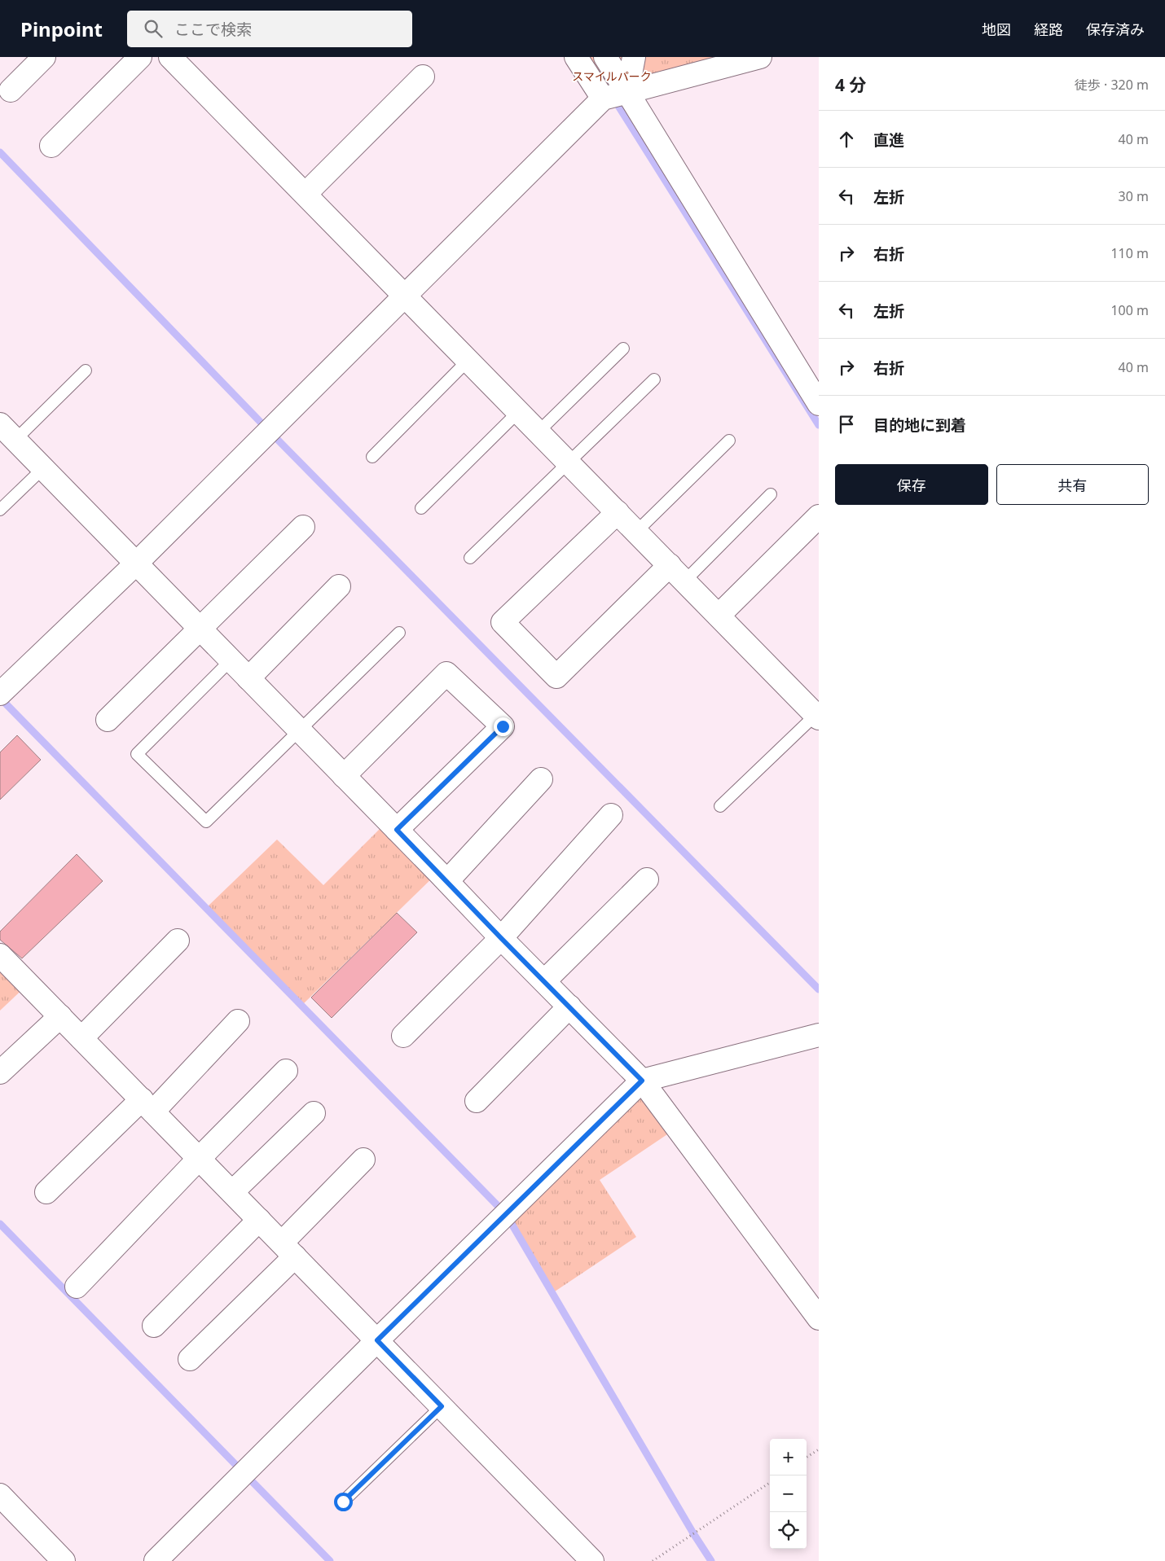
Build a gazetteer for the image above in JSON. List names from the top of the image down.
{
  "parks": ["スマイルパーク"],
  "page": {
    "header": "Pinpoint",
    "search": "ここで検索",
    "nav": ["地図", "経路", "保存済み"],
    "heading": ["4 分", "徒歩 · 320 m"],
    "list": [
      ["直進", "40 m"],
      ["左折", "30 m"],
      ["右折", "110 m"],
      ["左折", "100 m"],
      ["右折", "40 m"],
      "目的地に到着"
    ],
    "buttons": ["保存", "共有"],
    "map_buttons": ["+", "−"]
  }
}
